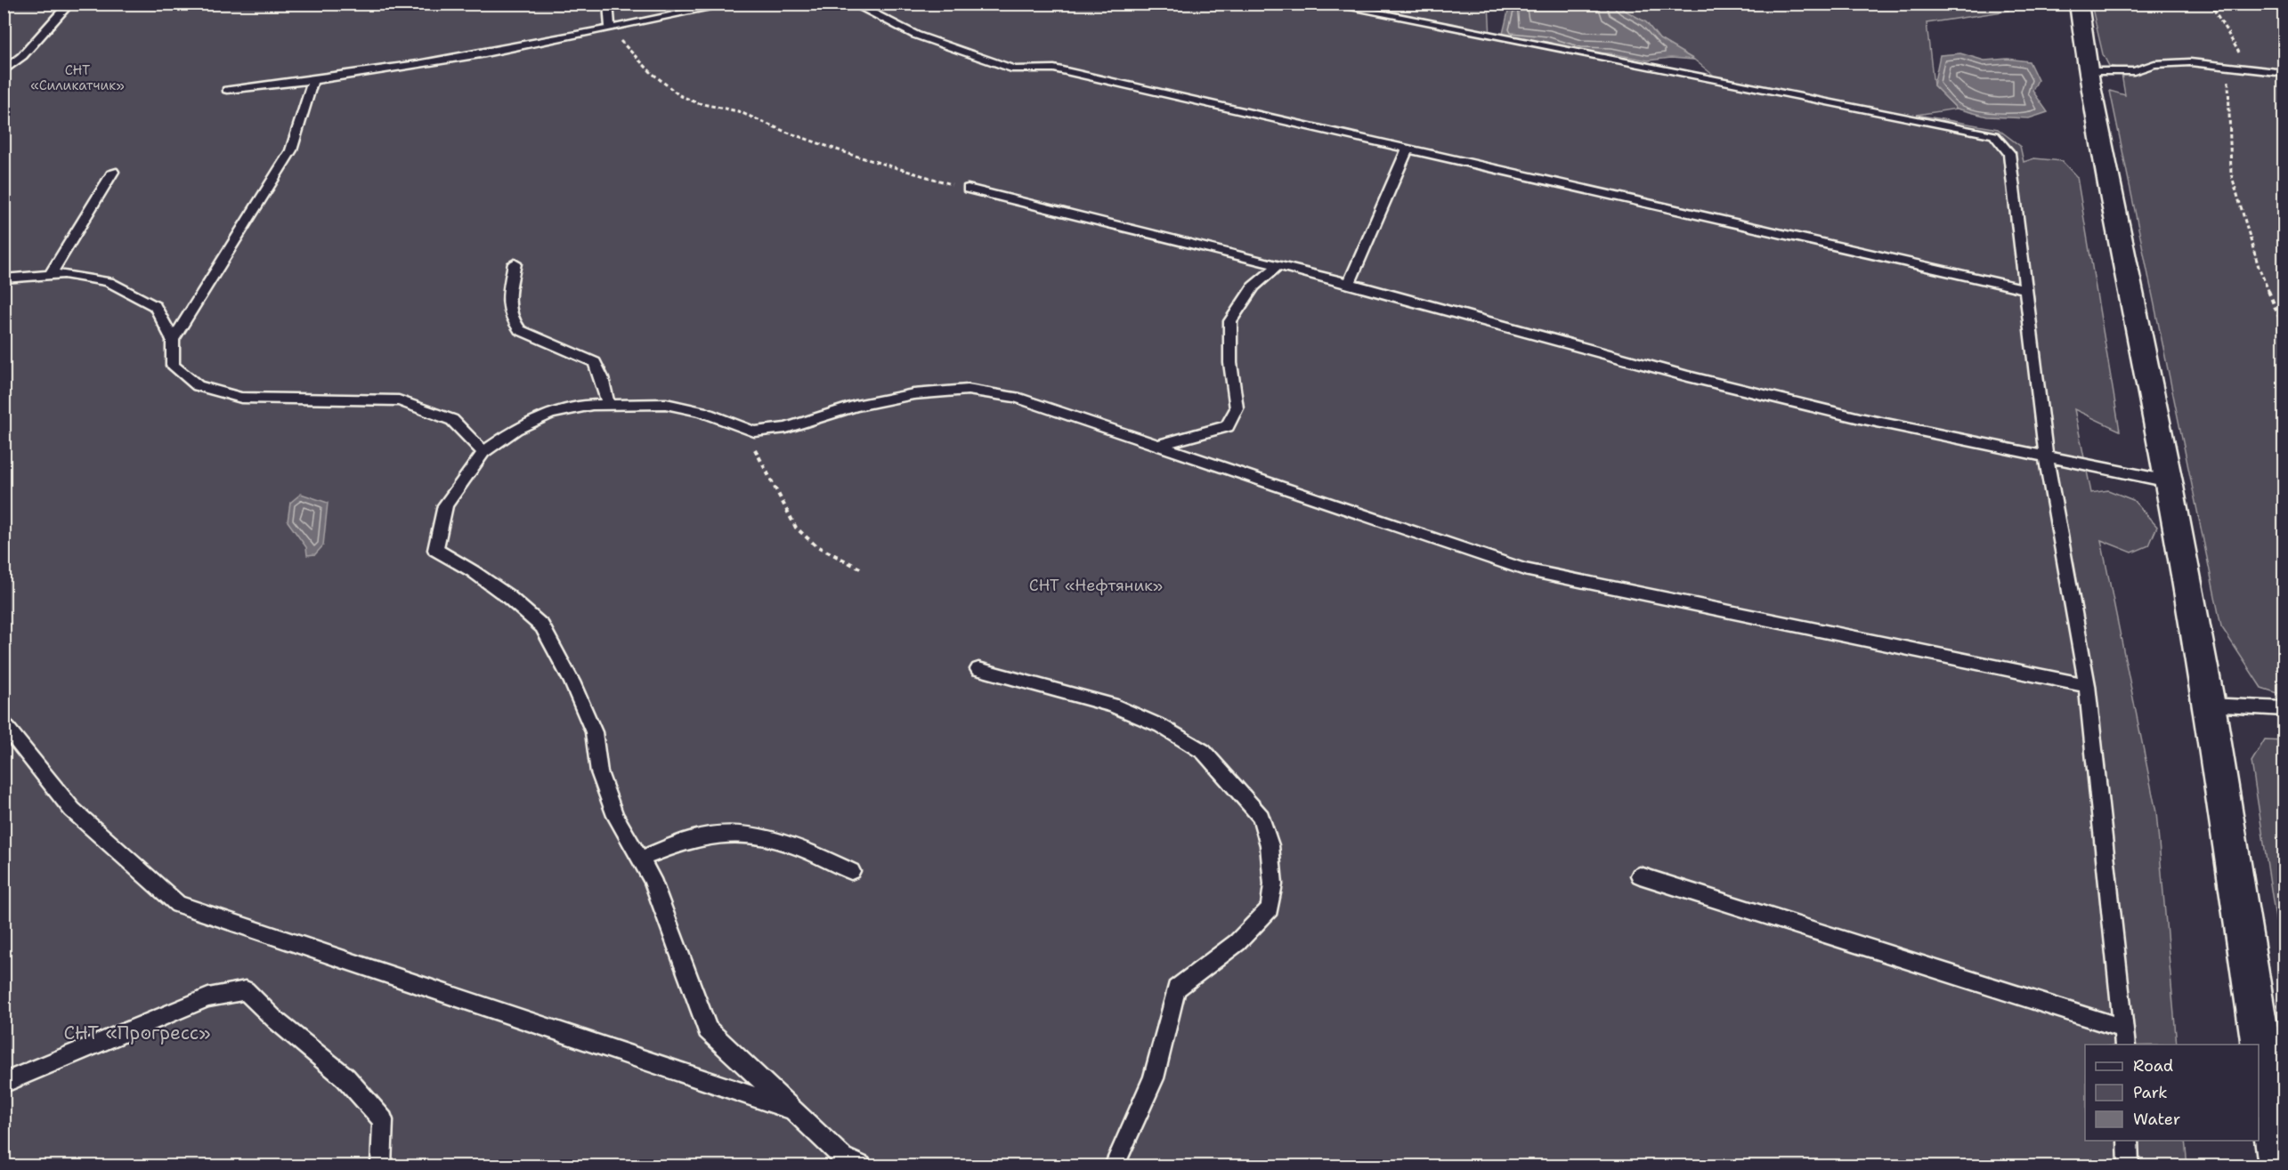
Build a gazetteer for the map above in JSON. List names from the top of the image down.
{
  "parks": ["СНТ «Силикатчик»", "СНТ «Нефтяник»", "СНТ «Прогресс»"],
  "legend": ["Road", "Park", "Water"]
}
